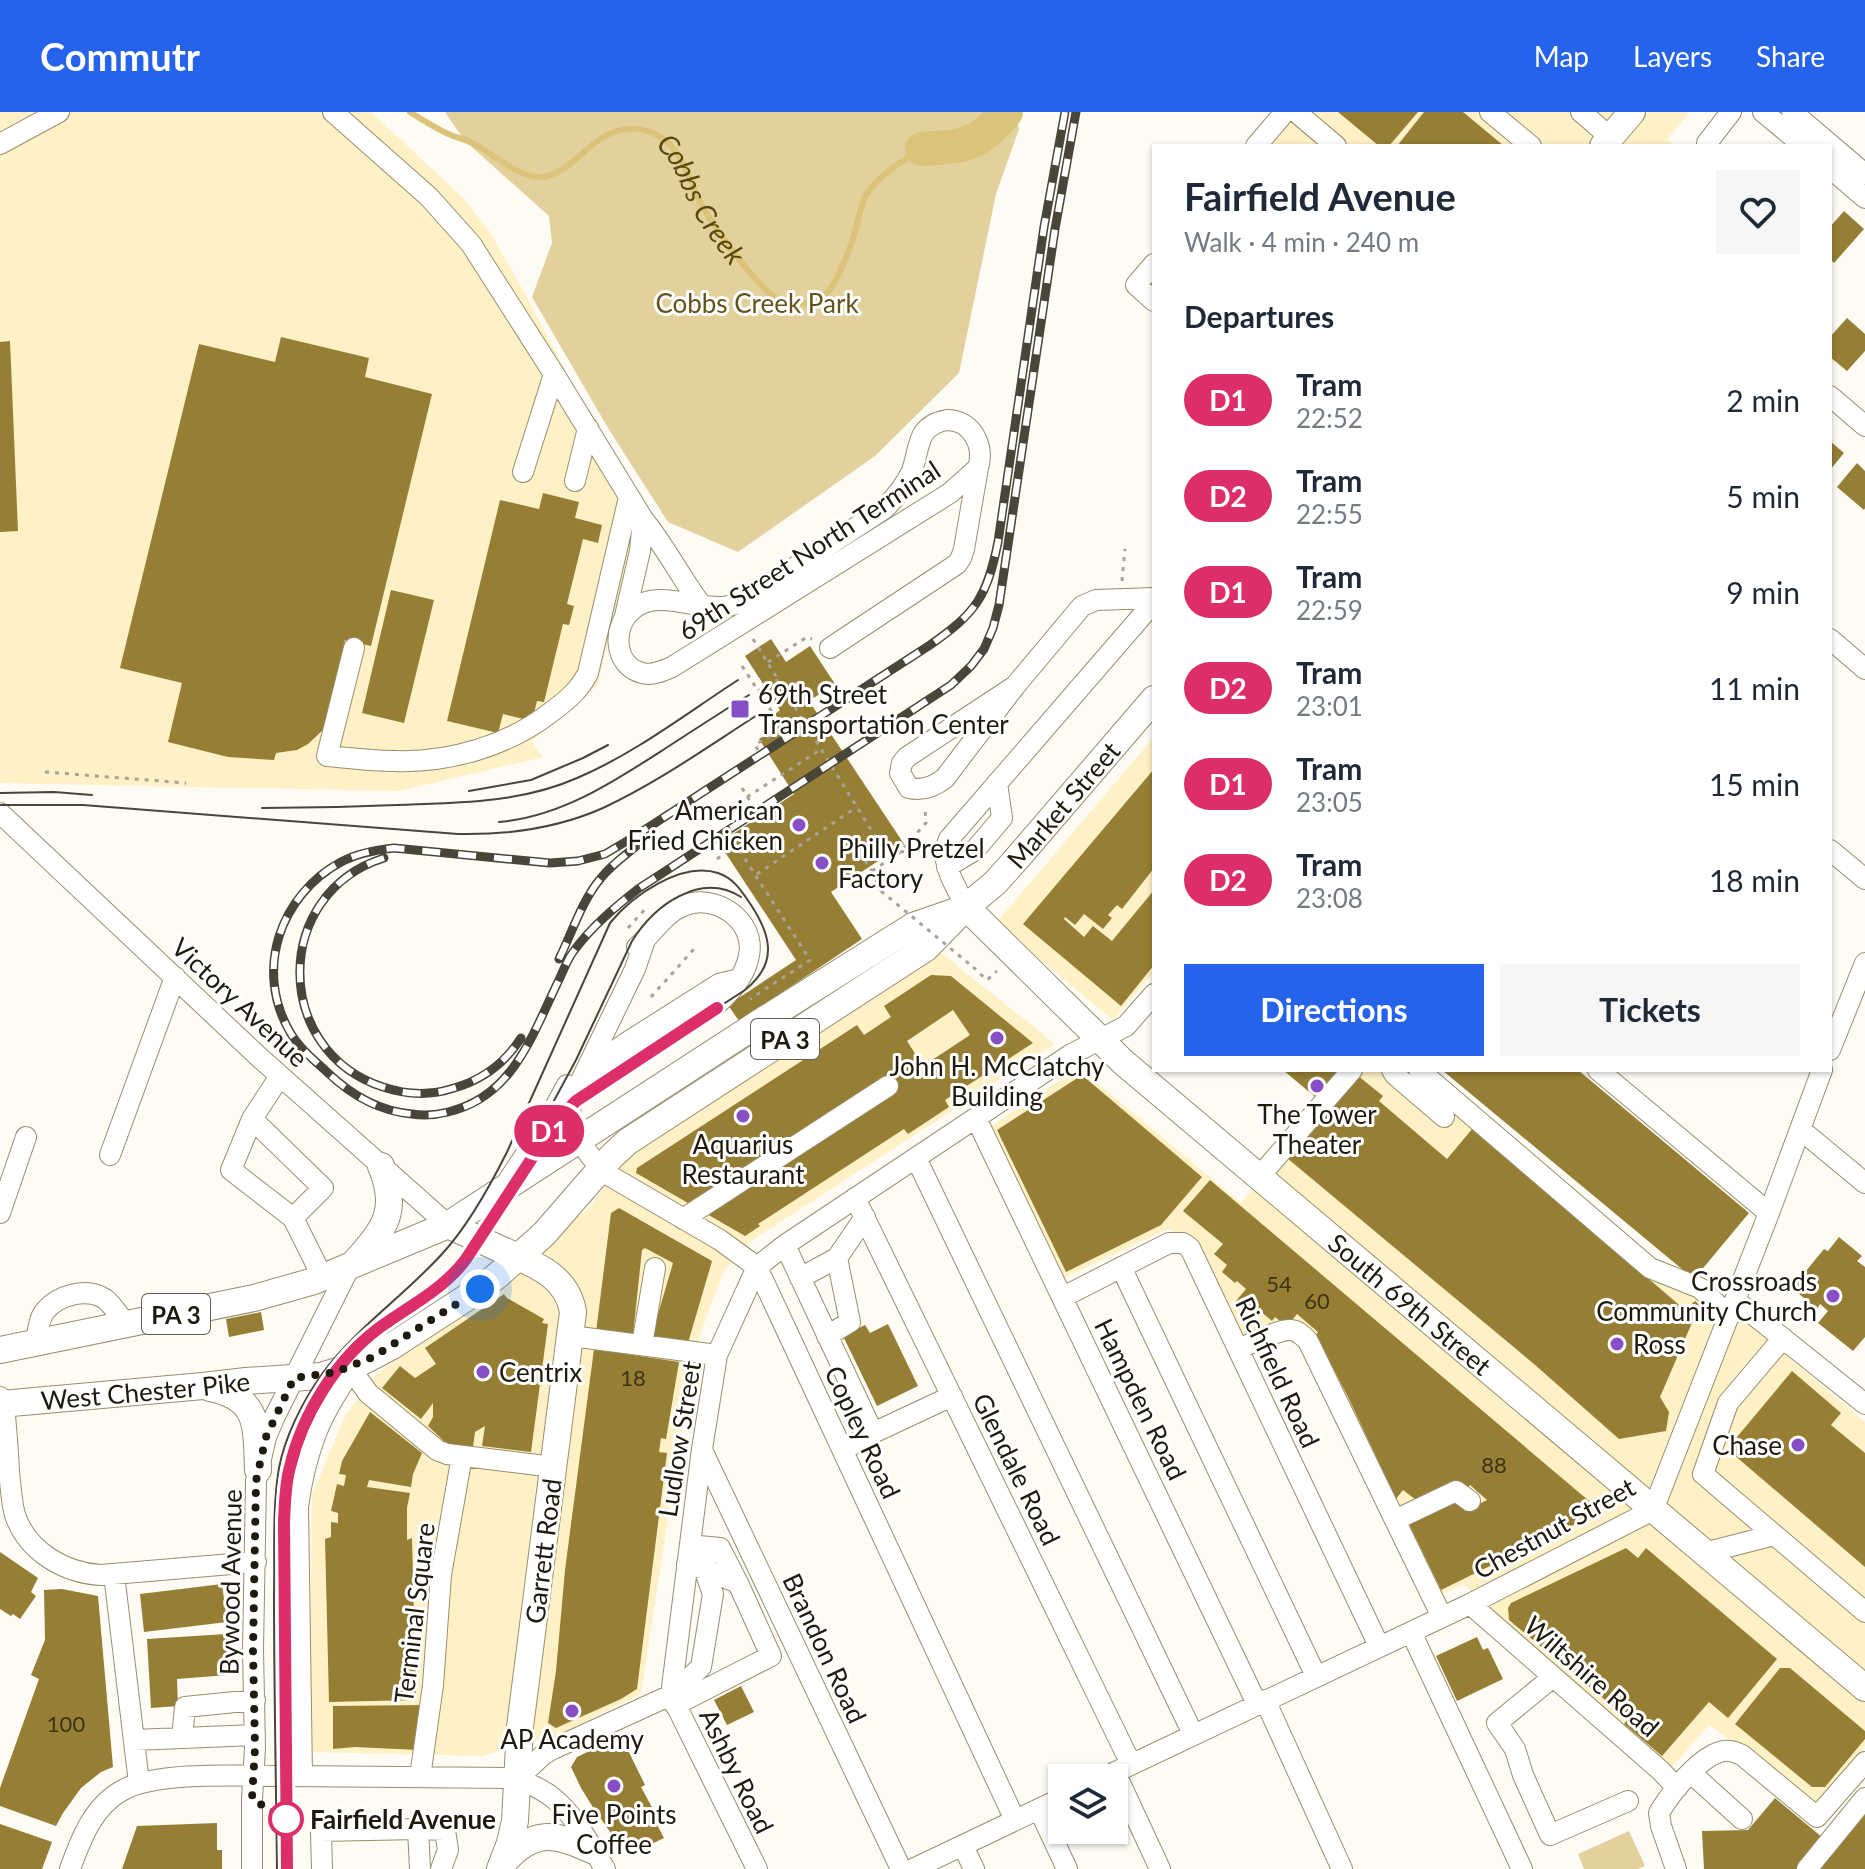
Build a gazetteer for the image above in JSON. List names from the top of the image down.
{
  "streets": {
    "main road": [
      "Market Street",
      "PA 3",
      "South 69th Street",
      "West Chester Pike",
      "Garrett Road"
    ],
    "street": [
      "69th Street North Terminal",
      "Victory Avenue",
      "Richfield Road",
      "Hampden Road",
      "Copley Road",
      "Ludlow Street",
      "Glendale Road",
      "Chestnut Street",
      "Bywood Avenue",
      "Terminal Square",
      "Brandon Road",
      "Wiltshire Road",
      "Ashby Road"
    ]
  },
  "crossings": [
    ["Market Street", "PA 3"],
    ["Market Street", "South 69th Street"],
    ["Market Street", "West Chester Pike"],
    ["Market Street", "Copley Road"],
    ["Victory Avenue", "PA 3"],
    ["Victory Avenue", "Garrett Road"],
    ["PA 3", "Copley Road"],
    ["PA 3", "Garrett Road"],
    ["PA 3", "Bywood Avenue"],
    ["South 69th Street", "Ludlow Street"],
    ["South 69th Street", "Chestnut Street"],
    ["Richfield Road", "Hampden Road"],
    ["Richfield Road", "Chestnut Street"],
    ["West Chester Pike", "Copley Road"],
    ["West Chester Pike", "Garrett Road"],
    ["West Chester Pike", "Bywood Avenue"],
    ["Hampden Road", "Ludlow Street"],
    ["Hampden Road", "Chestnut Street"],
    ["Copley Road", "Ludlow Street"],
    ["Ludlow Street", "Glendale Road"],
    ["Ludlow Street", "Brandon Road"],
    ["Ludlow Street", "Ashby Road"],
    ["Chestnut Street", "Wiltshire Road"]
  ],
  "water": ["Cobbs Creek"],
  "parks": ["Cobbs Creek Park"],
  "places": {
    "transit": ["69th Street Transportation Center"],
    "other": [
      "American Fried Chicken",
      "Philly Pretzel Factory",
      "John H. McClatchy Building",
      "The Tower Theater",
      "Aquarius Restaurant",
      "Crossroads Community Church",
      "Ross",
      "Centrix",
      "Chase",
      "AP Academy",
      "Five Points Coffee",
      "Fairfield Avenue"
    ]
  },
  "lines": ["tram line D1"],
  "house_numbers": [
    "54",
    "60",
    "18",
    "88",
    "100"
  ],
  "page": {
    "header": "Commutr",
    "nav": ["Map", "Layers", "Share"],
    "on_map": "D1",
    "heading": [
      ["Fairfield Avenue", "Walk · 4 min · 240 m"],
      "Departures"
    ],
    "list": [
      {
        "mark": "D1",
        "name": "Tram",
        "note": "22:52",
        "value": "2 min"
      },
      {
        "mark": "D2",
        "name": "Tram",
        "note": "22:55",
        "value": "5 min"
      },
      {
        "mark": "D1",
        "name": "Tram",
        "note": "22:59",
        "value": "9 min"
      },
      {
        "mark": "D2",
        "name": "Tram",
        "note": "23:01",
        "value": "11 min"
      },
      {
        "mark": "D1",
        "name": "Tram",
        "note": "23:05",
        "value": "15 min"
      },
      {
        "mark": "D2",
        "name": "Tram",
        "note": "23:08",
        "value": "18 min"
      }
    ],
    "buttons": ["Directions", "Tickets"]
  }
}
